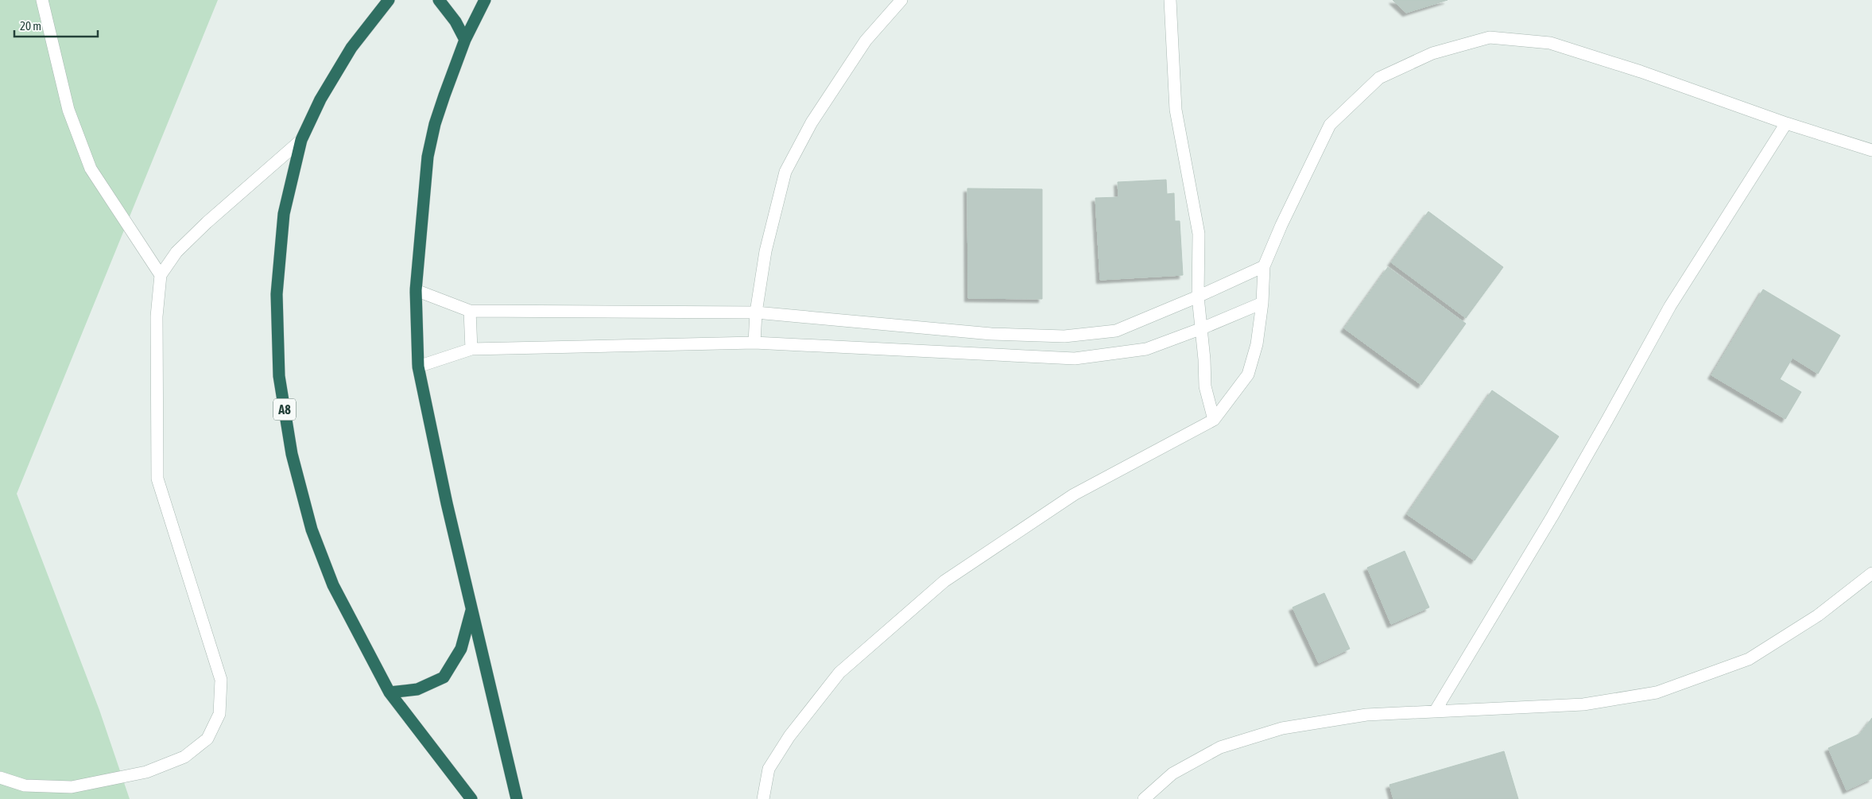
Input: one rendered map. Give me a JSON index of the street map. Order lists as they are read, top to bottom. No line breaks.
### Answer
{"streets":{"highway":["A8"]},"scale_bar":"20 m"}
